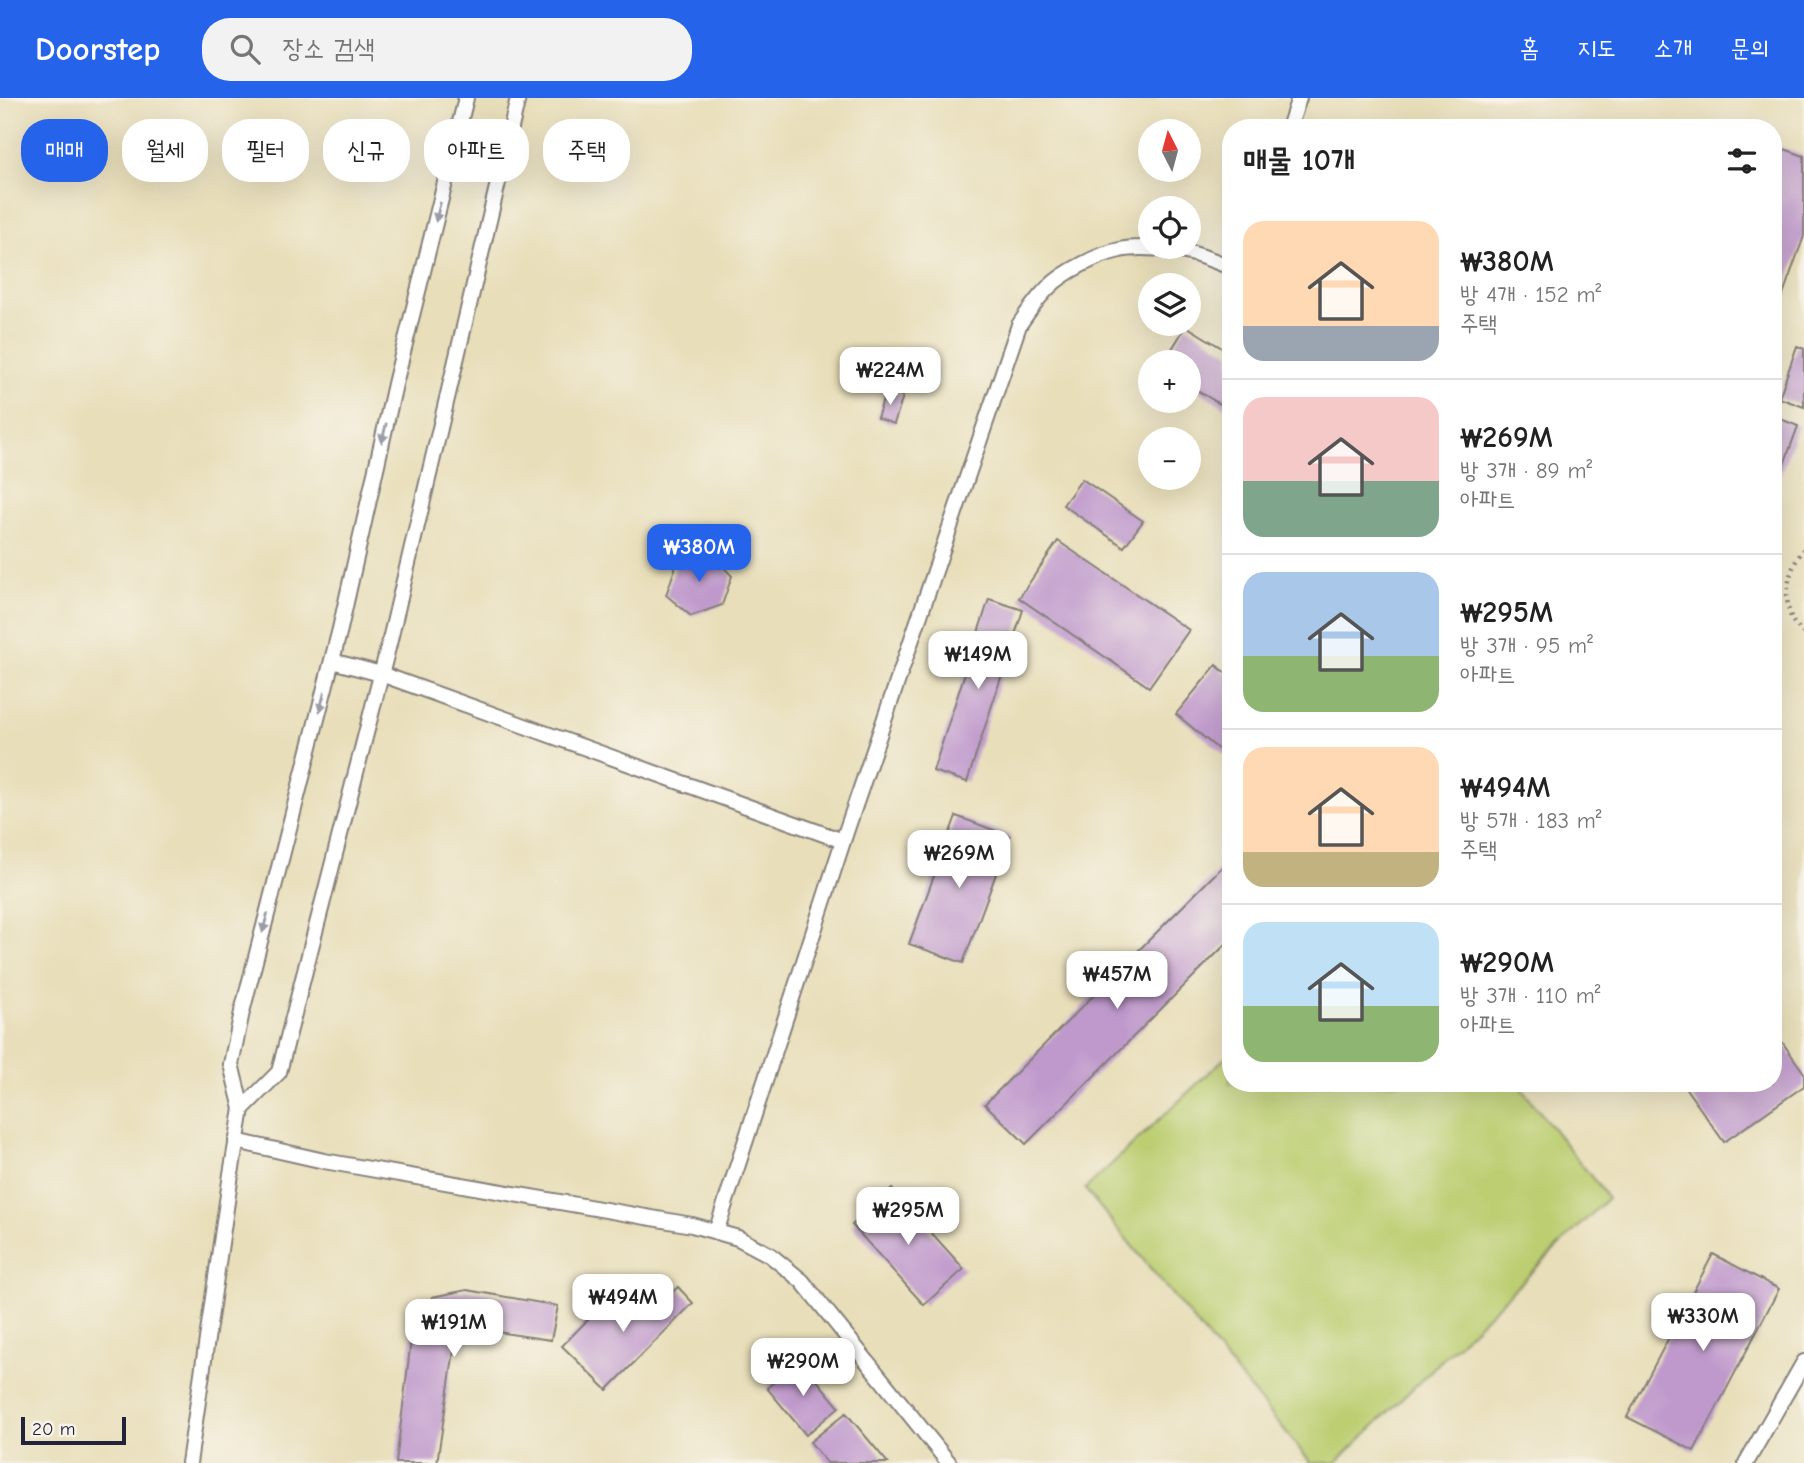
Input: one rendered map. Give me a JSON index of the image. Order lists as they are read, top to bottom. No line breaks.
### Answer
{"scale_bar":"20 m","north":"top","page":{"header":"Doorstep","search":"장소 검색","nav":["홈","지도","소개","문의"],"map_buttons":["+","−"],"chip":["매매","월세","필터","신규","아파트","주택"],"heading":"매물 10개","list":[{"name":"₩380M","note":"방 4개 · 152 m² · 주택"},{"name":"₩269M","note":"방 3개 · 89 m² · 아파트"},{"name":"₩295M","note":"방 3개 · 95 m² · 아파트"},{"name":"₩494M","note":"방 5개 · 183 m² · 주택"},{"name":"₩290M","note":"방 3개 · 110 m² · 아파트"}],"price":["₩224M","₩380M","₩149M","₩269M","₩457M","₩295M","₩494M","₩330M","₩191M","₩290M"],"scale":"20 m"}}
